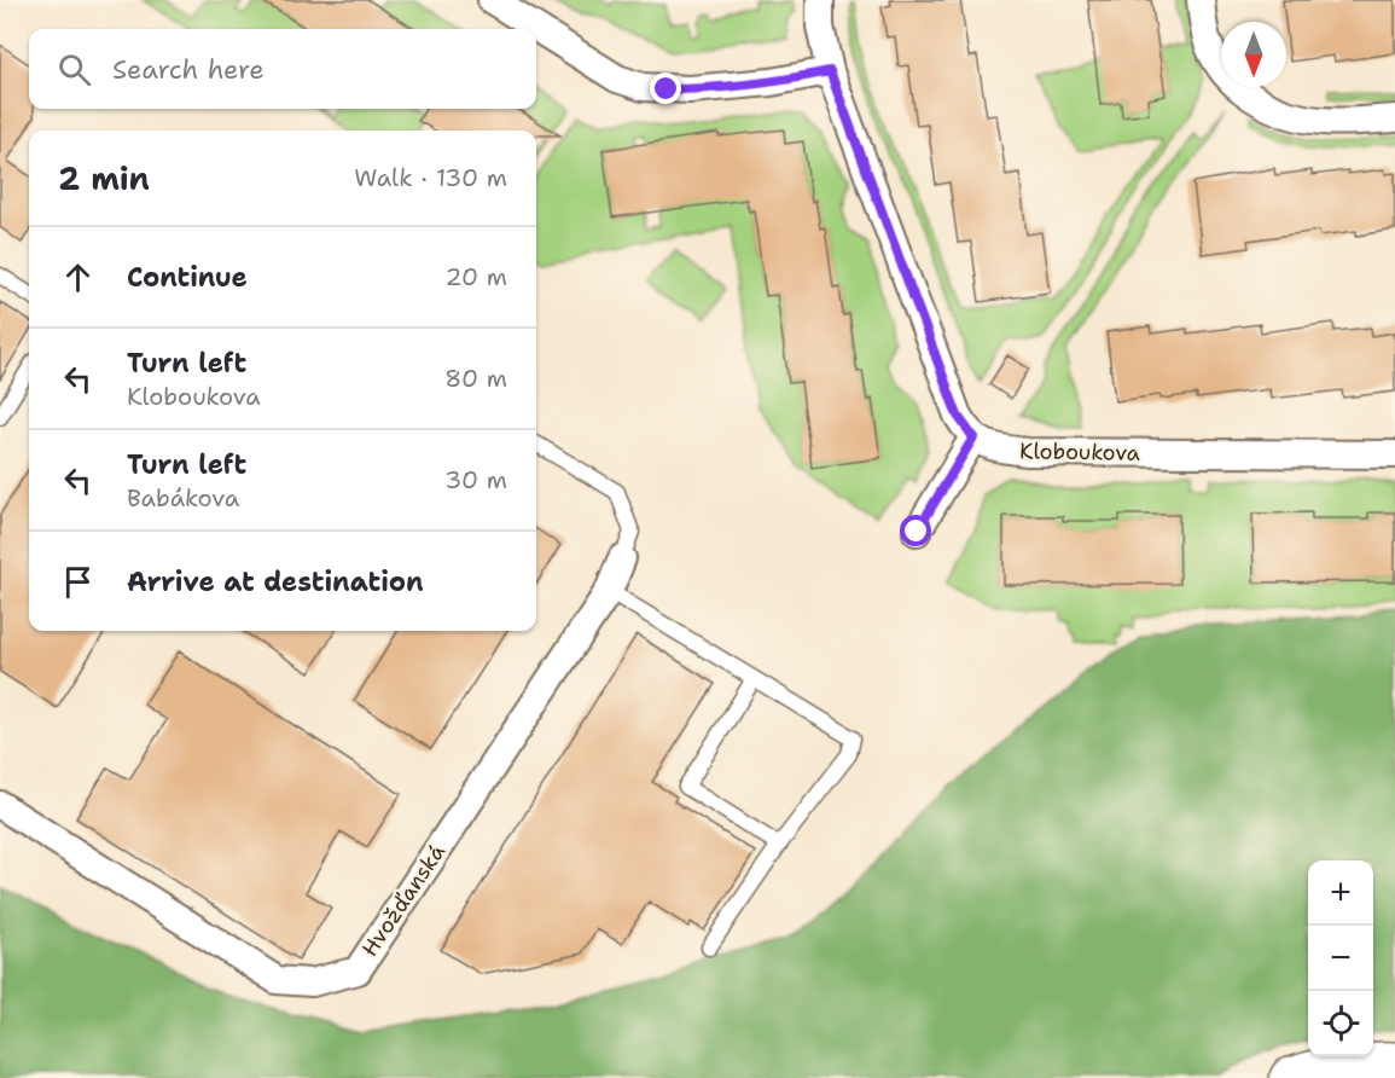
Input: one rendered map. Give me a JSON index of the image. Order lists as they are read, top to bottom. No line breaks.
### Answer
{"streets":{"street":["Kloboukova","Hvožďanská"]},"north":"bottom","page":{"search":"Search here","heading":["2 min","Walk · 130 m"],"list":[["Continue","20 m"],["Turn left","Kloboukova","80 m"],["Turn left","Babákova","30 m"],"Arrive at destination"],"map_buttons":["+","−"]}}
